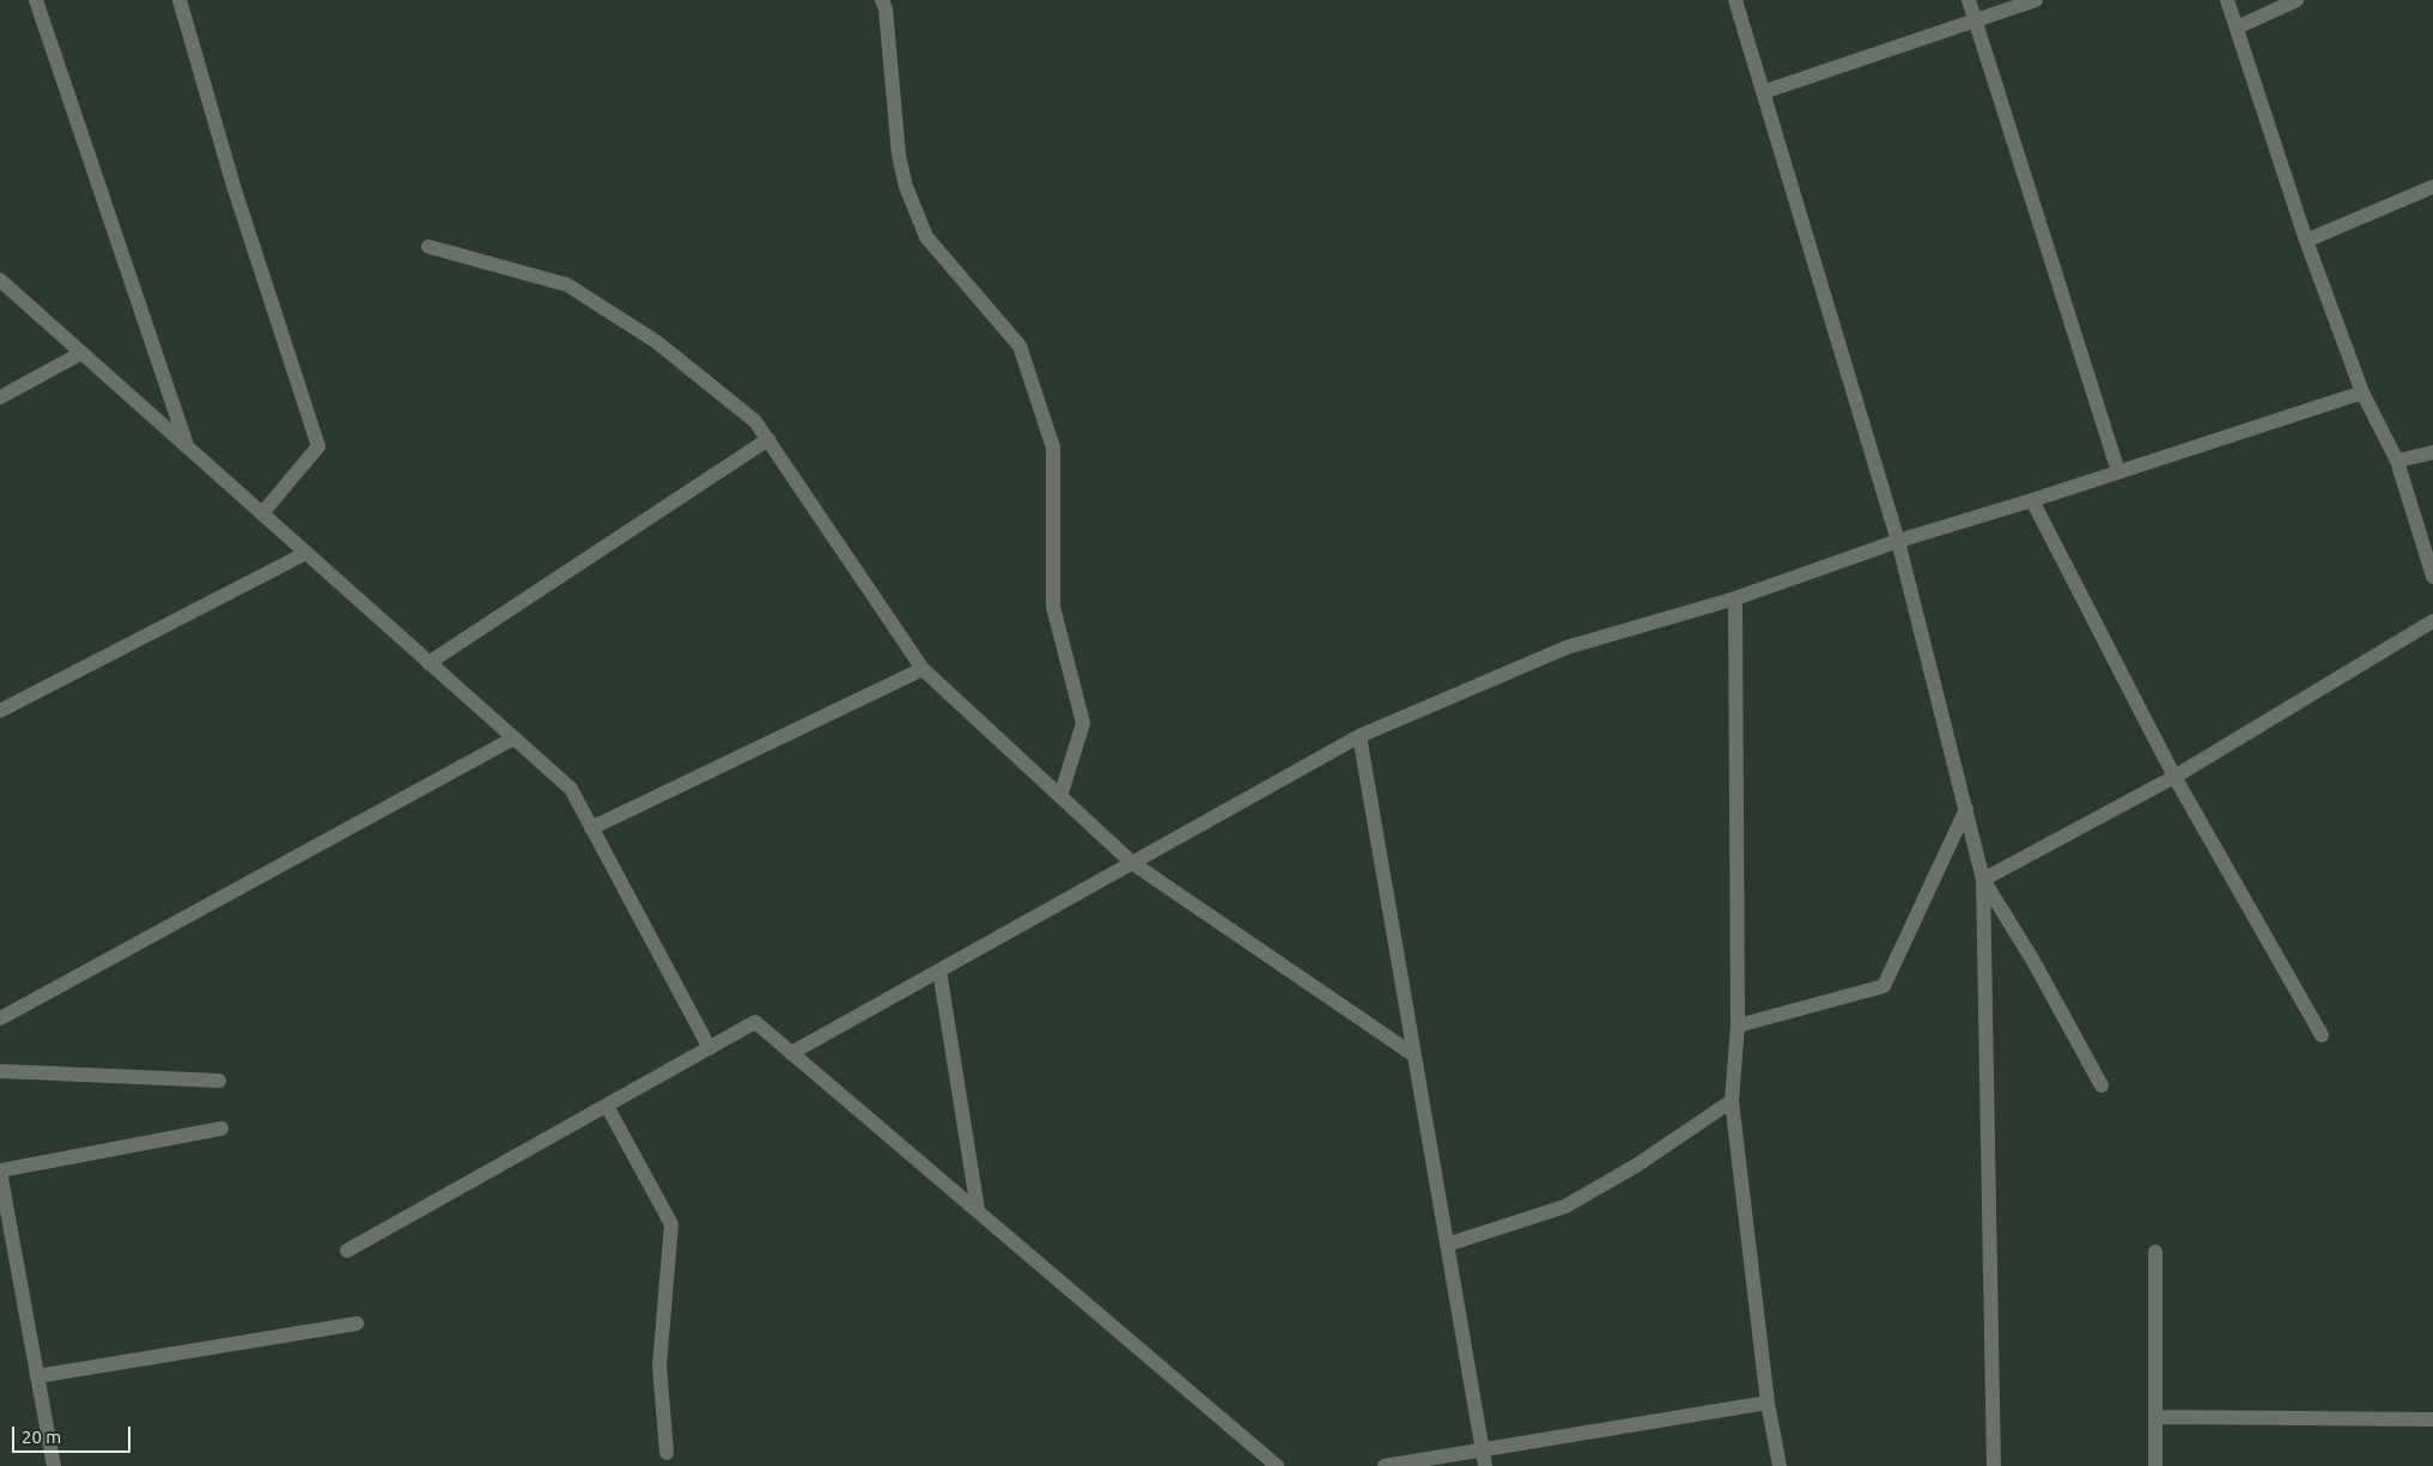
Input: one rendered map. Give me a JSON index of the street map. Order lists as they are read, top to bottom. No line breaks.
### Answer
{"scale_bar":"20 m"}
